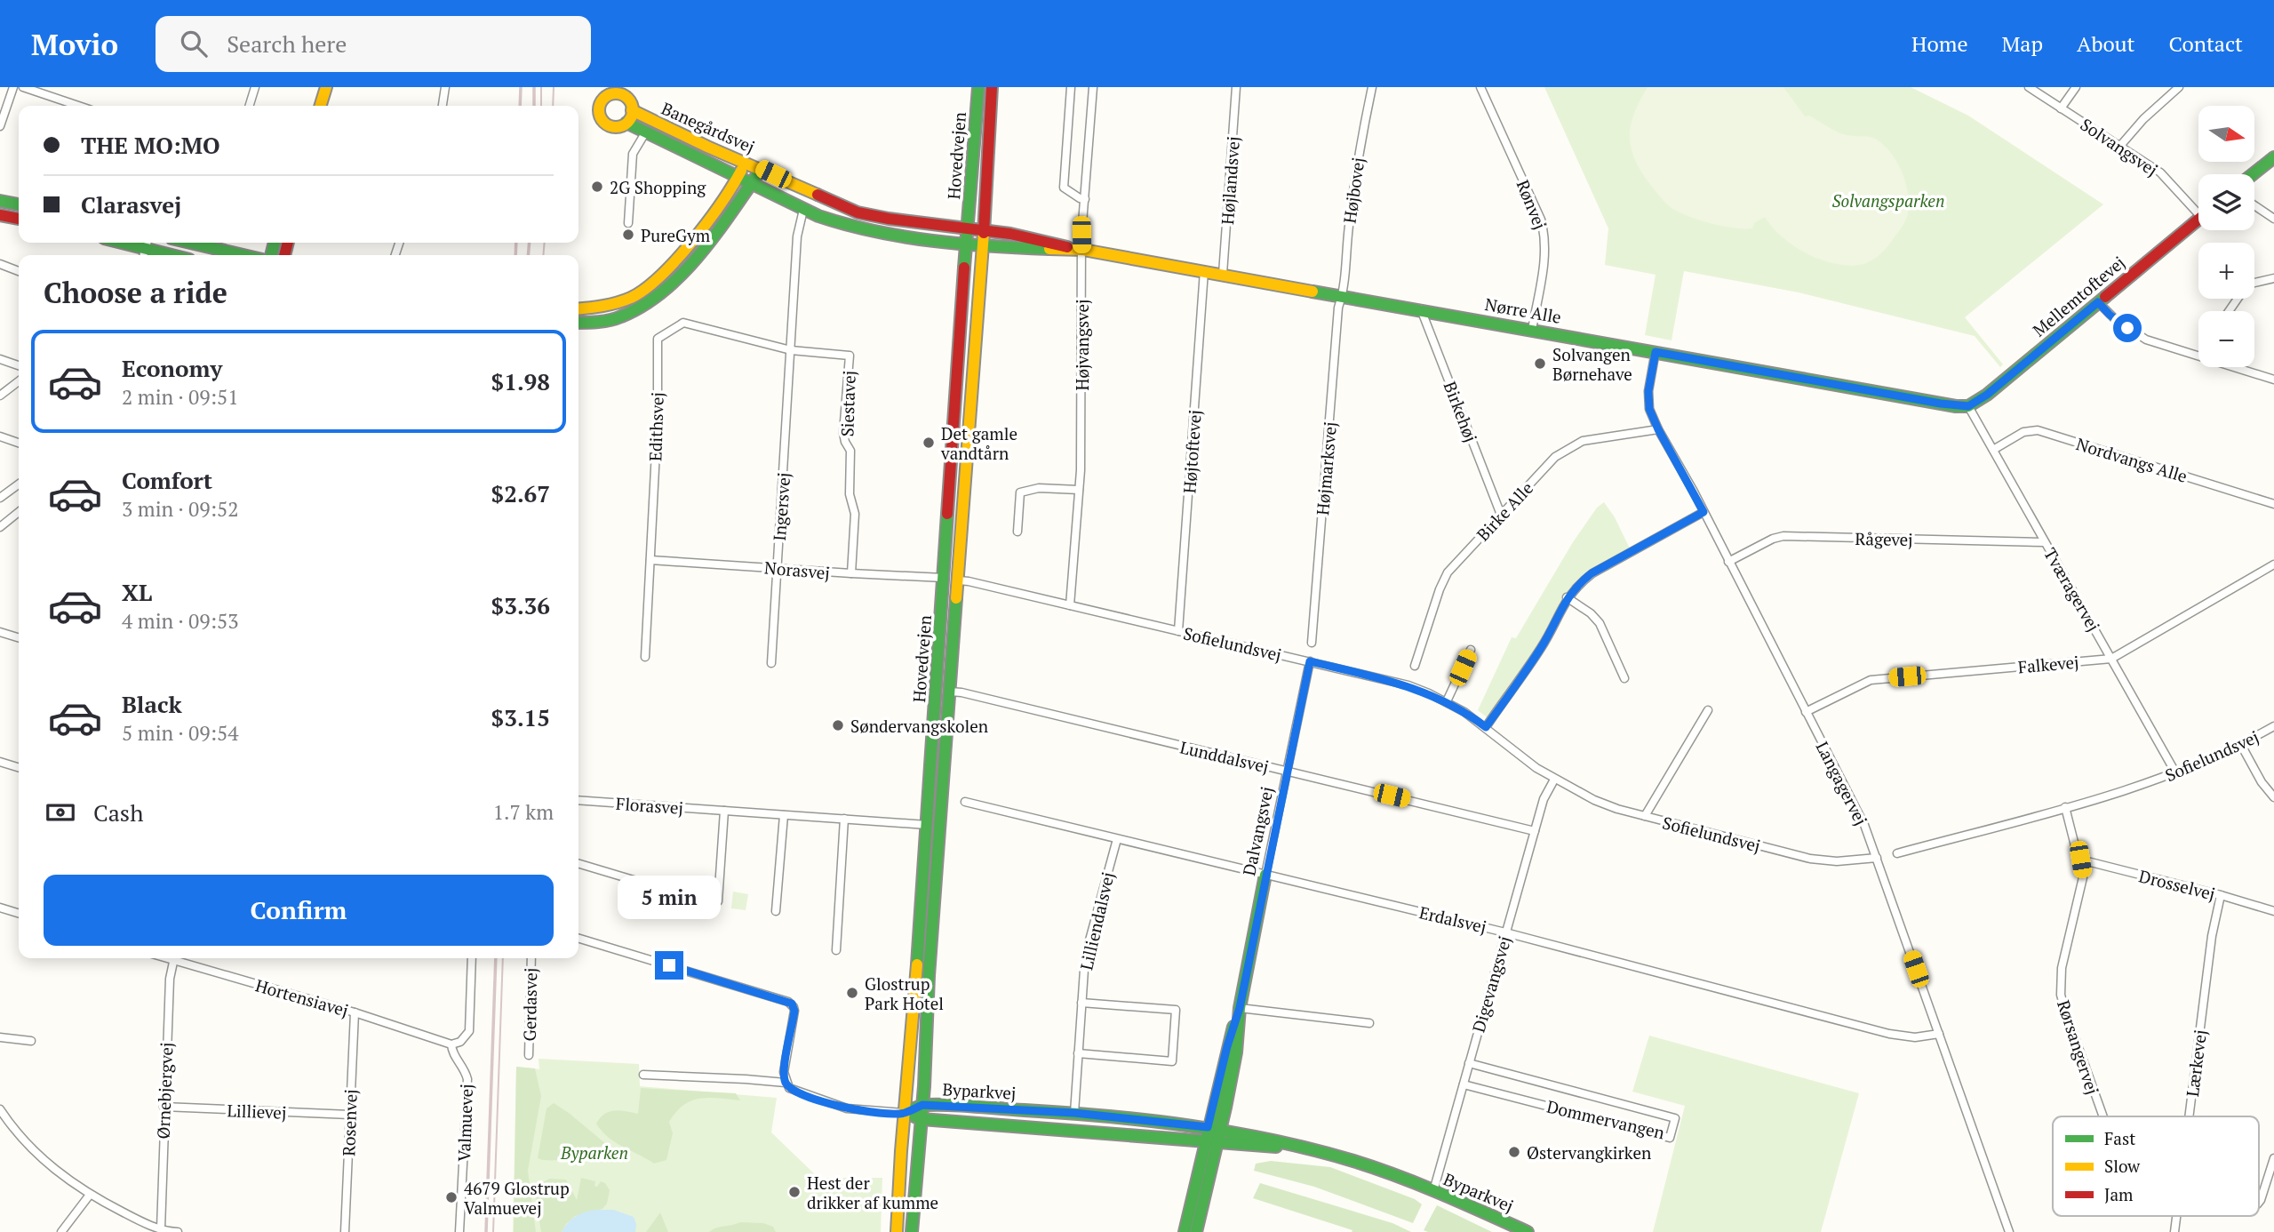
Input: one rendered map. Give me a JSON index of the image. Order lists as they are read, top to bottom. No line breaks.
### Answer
{"streets":{"street":["Banegårdsvej","Solvangsvej","Hovedvejen","Højlandsvej","Højbovej","Rønvej","Mellemtoftevej","Nørre Alle","Højvangsvej","Siestavej","Birkehøj","Edithsvej","Højtoftevej","Nordvangs Alle","Højmarksvej","Ingersvej","Birke Alle","Rågevej","Norasvej","Tværagervej","Sofielundsvej","Falkevej","Lunddalsvej","Langagervej","Florasvej","Dalvangsvej","Drosselvej","Erdalsvej","Lilliendalsvej","Digevangsvej","Hortensiavej","Gerdasvej","Rørsangervej","Lærkevej","Ørnebjergvej","Byparkvej","Lillievej","Dommervangen","Rosenvej","Valmuevej"]},"crossings":[["Banegårdsvej","Hovedvejen"],["Banegårdsvej","Nørre Alle"],["Hovedvejen","Nørre Alle"],["Hovedvejen","Norasvej"],["Hovedvejen","Sofielundsvej"],["Hovedvejen","Lunddalsvej"],["Hovedvejen","Florasvej"],["Hovedvejen","Byparkvej"],["Højlandsvej","Nørre Alle"],["Højbovej","Nørre Alle"],["Højbovej","Højmarksvej"],["Rønvej","Nørre Alle"],["Mellemtoftevej","Nørre Alle"],["Mellemtoftevej","Tværagervej"],["Nørre Alle","Højvangsvej"],["Nørre Alle","Birkehøj"],["Nørre Alle","Højtoftevej"],["Nørre Alle","Højmarksvej"],["Nørre Alle","Tværagervej"],["Nørre Alle","Langagervej"],["Højvangsvej","Sofielundsvej"],["Siestavej","Edithsvej"],["Siestavej","Ingersvej"],["Siestavej","Norasvej"],["Birkehøj","Birke Alle"],["Edithsvej","Ingersvej"],["Edithsvej","Norasvej"],["Højtoftevej","Sofielundsvej"],["Nordvangs Alle","Tværagervej"],["Ingersvej","Norasvej"],["Birke Alle","Langagervej"],["Rågevej","Tværagervej"],["Rågevej","Langagervej"],["Tværagervej","Sofielundsvej"],["Tværagervej","Falkevej"],["Sofielundsvej","Langagervej"],["Sofielundsvej","Dalvangsvej"],["Sofielundsvej","Digevangsvej"],["Sofielundsvej","Rørsangervej"],["Falkevej","Langagervej"],["Lunddalsvej","Dalvangsvej"],["Lunddalsvej","Digevangsvej"],["Langagervej","Erdalsvej"],["Dalvangsvej","Erdalsvej"],["Dalvangsvej","Byparkvej"],["Drosselvej","Rørsangervej"],["Drosselvej","Lærkevej"],["Erdalsvej","Lilliendalsvej"],["Erdalsvej","Digevangsvej"],["Lilliendalsvej","Byparkvej"],["Digevangsvej","Byparkvej"],["Digevangsvej","Dommervangen"],["Hortensiavej","Rosenvej"],["Hortensiavej","Valmuevej"],["Ørnebjergvej","Lillievej"],["Lillievej","Rosenvej"]],"parks":["Solvangsparken","Byparken"],"places":["2G Shopping","PureGym","Solvangen Børnehave","Det gamle vandtårn","Søndervangskolen","Glostrup Park Hotel","Østervangkirken","Hest der drikker af kumme","4679 Glostrup Valmuevej"],"legend":["Fast","Slow","Jam"],"north":"right","page":{"header":"Movio","search":"Search here","nav":["Home","Map","About","Contact"],"map_buttons":["+","−"],"banner":["THE MO:MO","Clarasvej"],"heading":"Choose a ride","list":[{"name":"Economy","note":"2 min · 09:51","value":"$1.98"},{"name":"Comfort","note":"3 min · 09:52","value":"$2.67"},{"name":"XL","note":"4 min · 09:53","value":"$3.36"},{"name":"Black","note":"5 min · 09:54","value":"$3.15"}],"pay":["Cash","1.7 km"],"buttons":"Confirm","bubble":"5 min"}}
